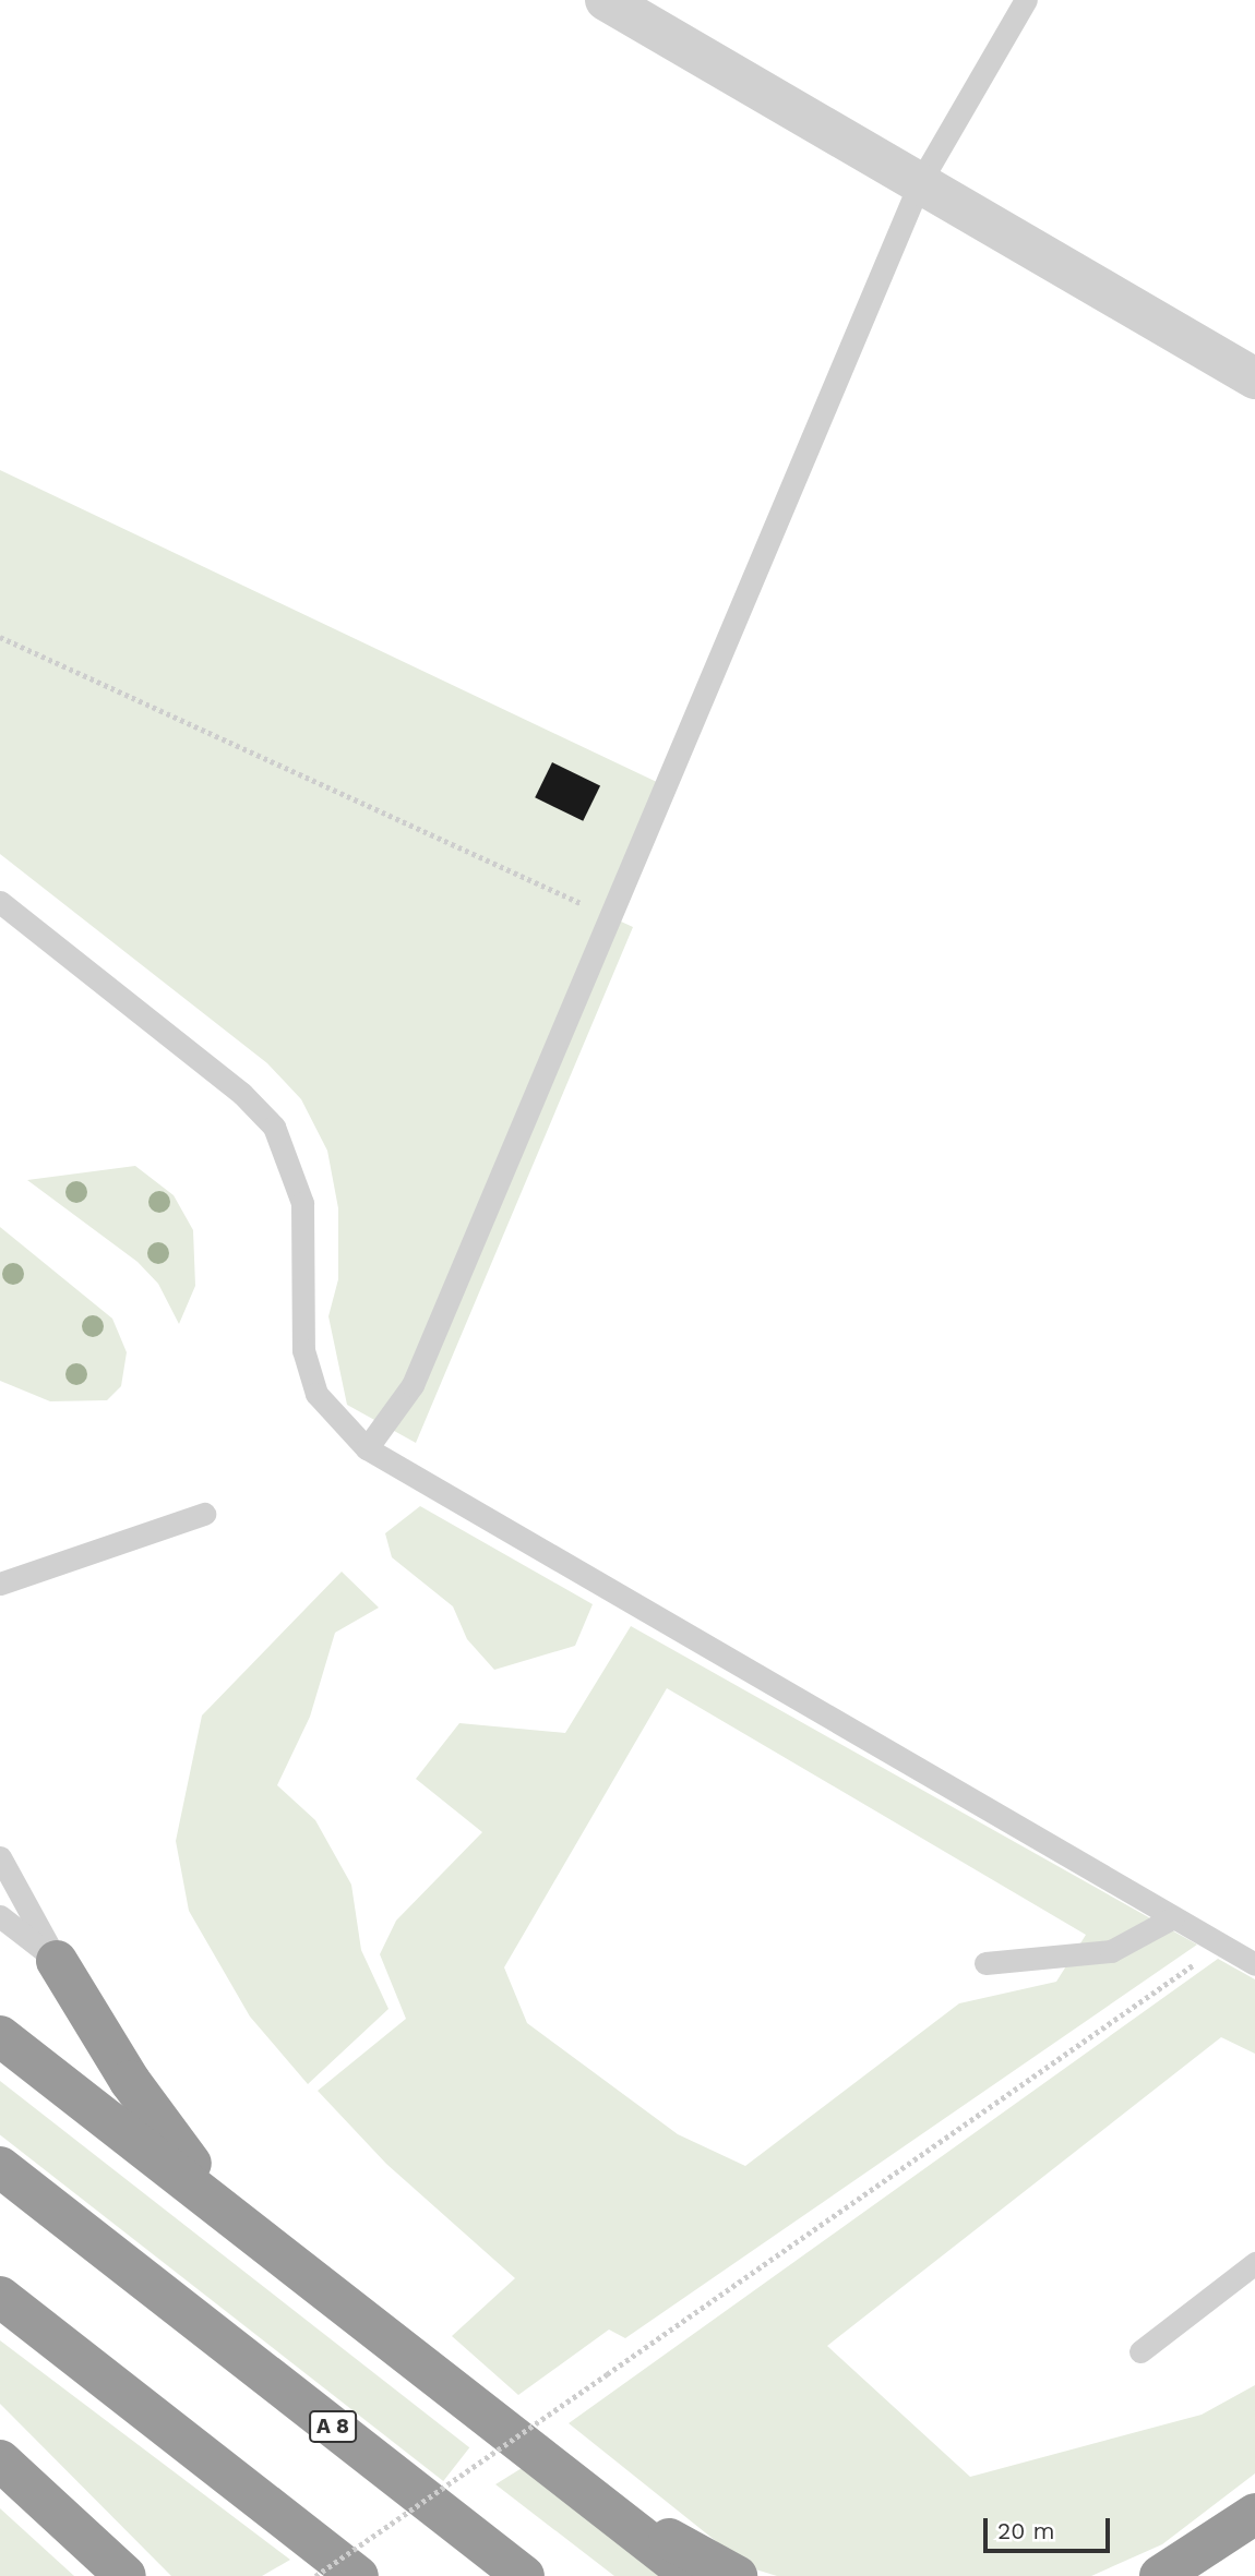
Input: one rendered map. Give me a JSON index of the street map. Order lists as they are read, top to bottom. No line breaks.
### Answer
{"streets":{"highway":["A 8"]},"scale_bar":"20 m"}
